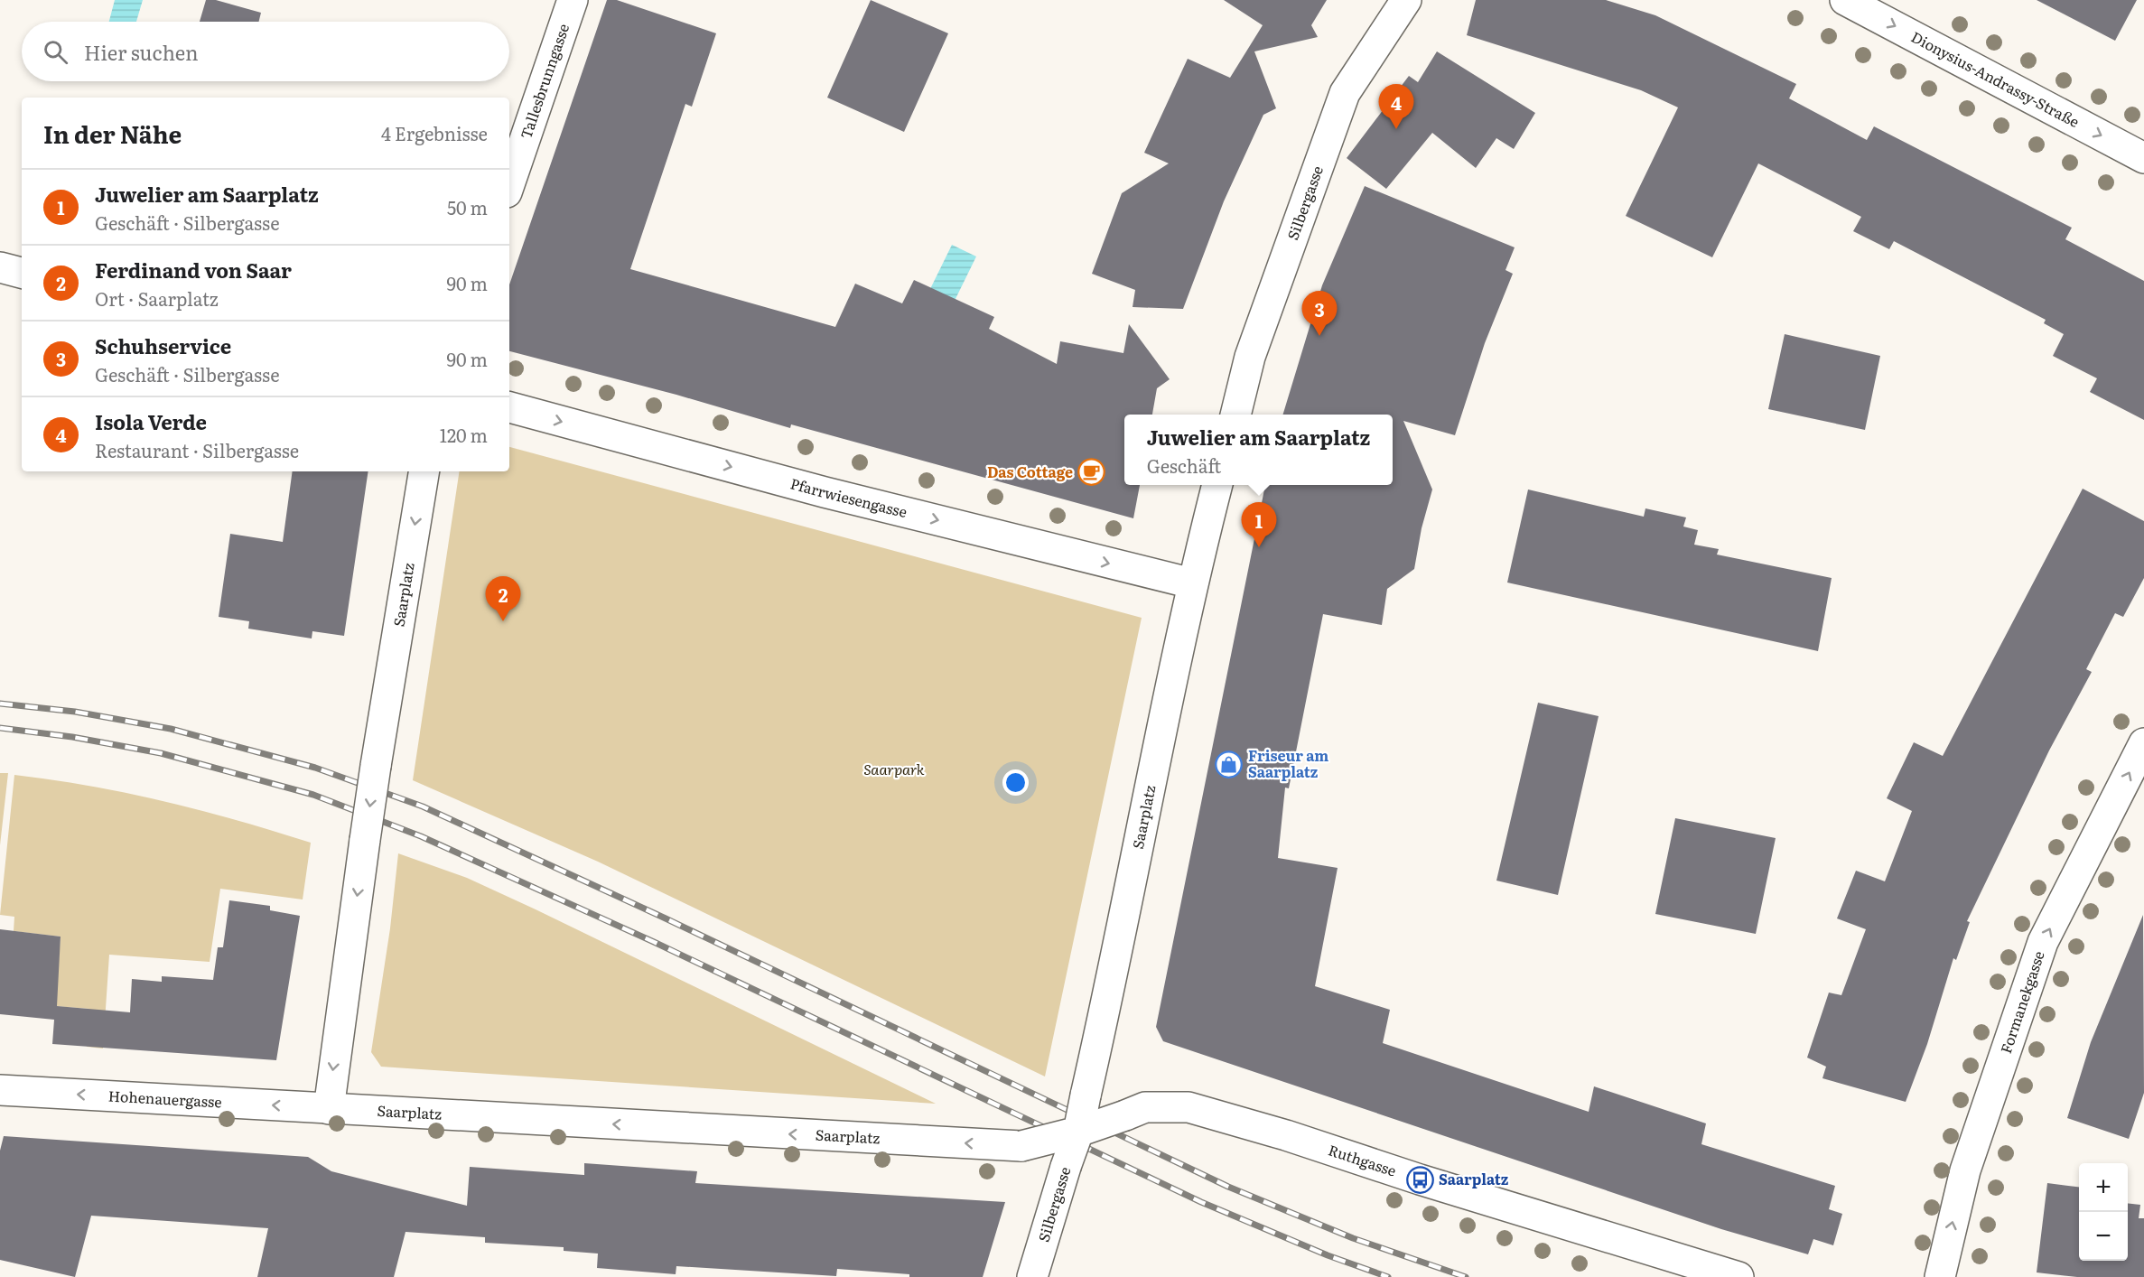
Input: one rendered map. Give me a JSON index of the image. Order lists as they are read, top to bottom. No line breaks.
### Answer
{"streets":{"street":["Dionysius-Andrassy-Straße","Tallesbrunngasse","Silbergasse","Pfarrwiesengasse","Saarplatz","Formanekgasse","Hohenauergasse","Ruthgasse"]},"crossings":[["Silbergasse","Saarplatz"],["Silbergasse","Ruthgasse"],["Pfarrwiesengasse","Saarplatz"],["Saarplatz","Hohenauergasse"],["Saarplatz","Ruthgasse"]],"one_way":["Dionysius-Andrassy-Straße","Pfarrwiesengasse","Formanekgasse","Hohenauergasse"],"parks":["Saarpark"],"places":{"cafe":["Das Cottage"],"shop":["Friseur am Saarplatz"],"bus stop":["Saarplatz"]},"page":{"search":"Hier suchen","pins":["4","3","1","2"],"heading":["In der Nähe","4 Ergebnisse"],"list":[{"mark":"1","name":"Juwelier am Saarplatz","note":"Geschäft · Silbergasse","value":"50 m"},{"mark":"2","name":"Ferdinand von Saar","note":"Ort · Saarplatz","value":"90 m"},{"mark":"3","name":"Schuhservice","note":"Geschäft · Silbergasse","value":"90 m"},{"mark":"4","name":"Isola Verde","note":"Restaurant · Silbergasse","value":"120 m"}],"popup":["Juwelier am Saarplatz","Geschäft"],"map_buttons":["+","−"]}}
